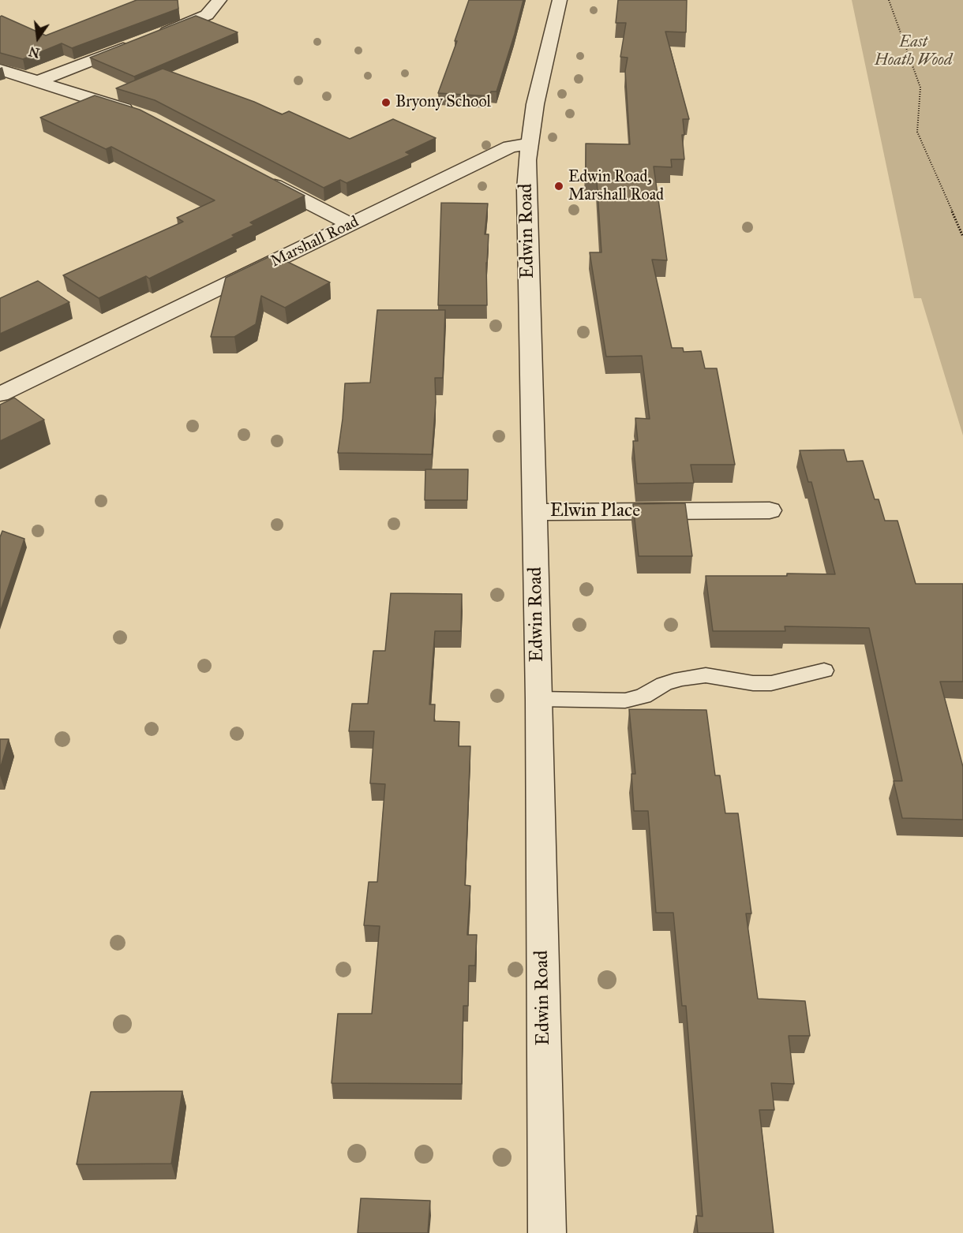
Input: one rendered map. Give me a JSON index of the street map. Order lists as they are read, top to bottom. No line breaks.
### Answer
{"streets":{"street":["Edwin Road","Marshall Road","Elwin Place"]},"crossings":[["Edwin Road","Marshall Road"],["Edwin Road","Elwin Place"]],"parks":["East Hoath Wood"],"places":["Bryony School","Edwin Road, Marshall Road"],"north":"bottom"}
